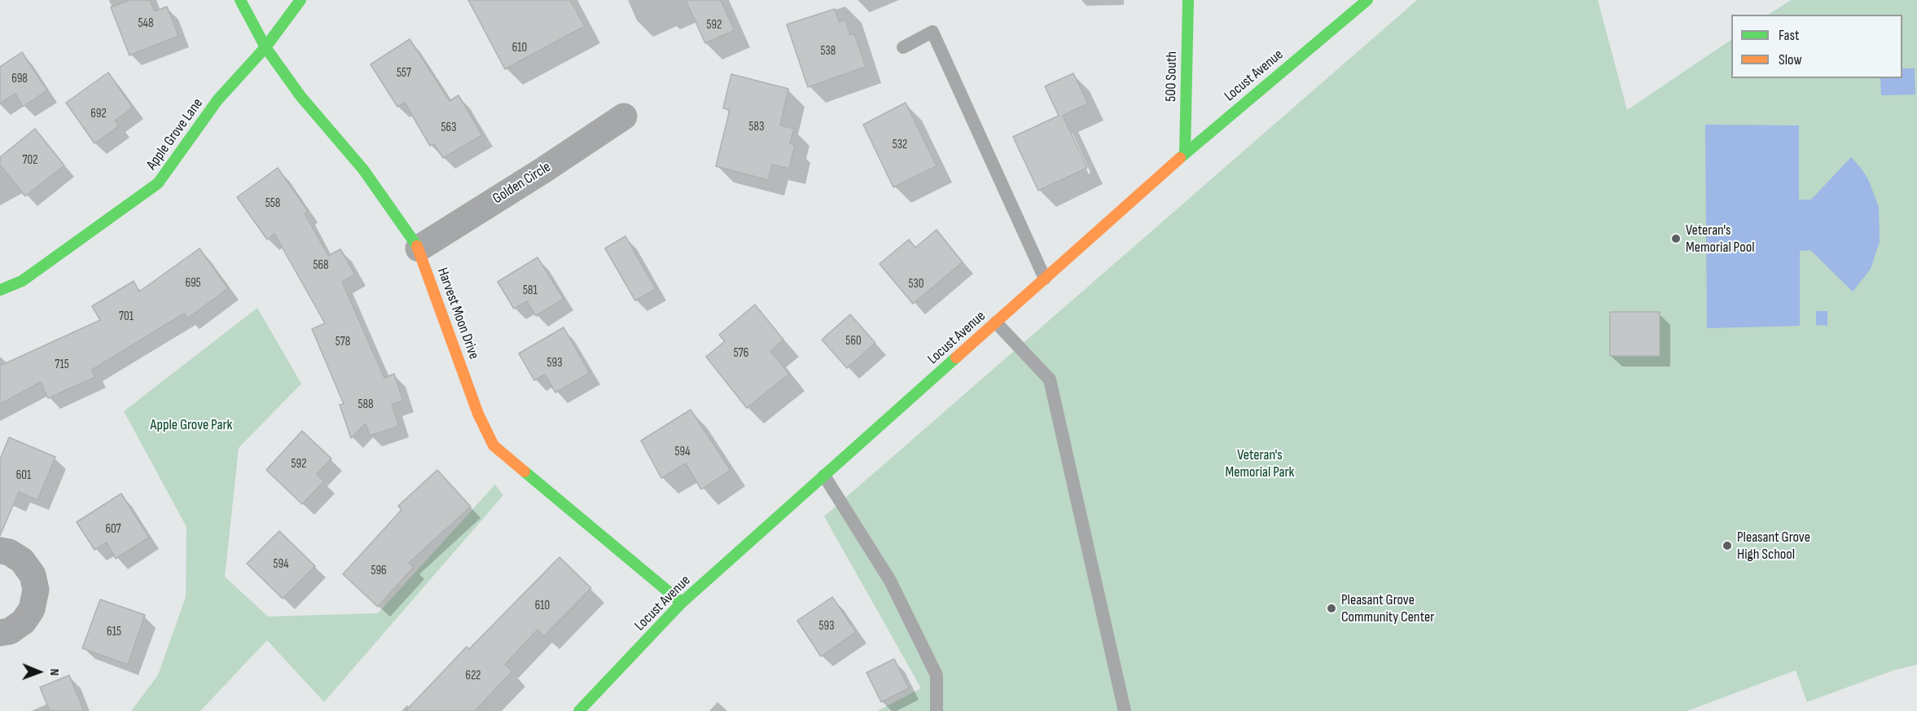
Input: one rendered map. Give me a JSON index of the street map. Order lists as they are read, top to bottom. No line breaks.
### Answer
{"streets":{"street":["Locust Avenue","500 South","Apple Grove Lane","Golden Circle","Harvest Moon Drive"]},"crossings":[["Locust Avenue","500 South"],["Locust Avenue","Harvest Moon Drive"],["Apple Grove Lane","Harvest Moon Drive"],["Golden Circle","Harvest Moon Drive"]],"parks":["Apple Grove Park","Veteran's Memorial Park"],"places":["Veteran's Memorial Pool","Pleasant Grove High School","Pleasant Grove Community Center"],"house_numbers":["548","592","610","538","557","698","692","583","563","532","702","558","568","695","530","581","701","560","578","576","593","715","588","594","592","601","607","594","596","610","593","615","622"],"legend":["Fast","Slow"],"north":"right"}
